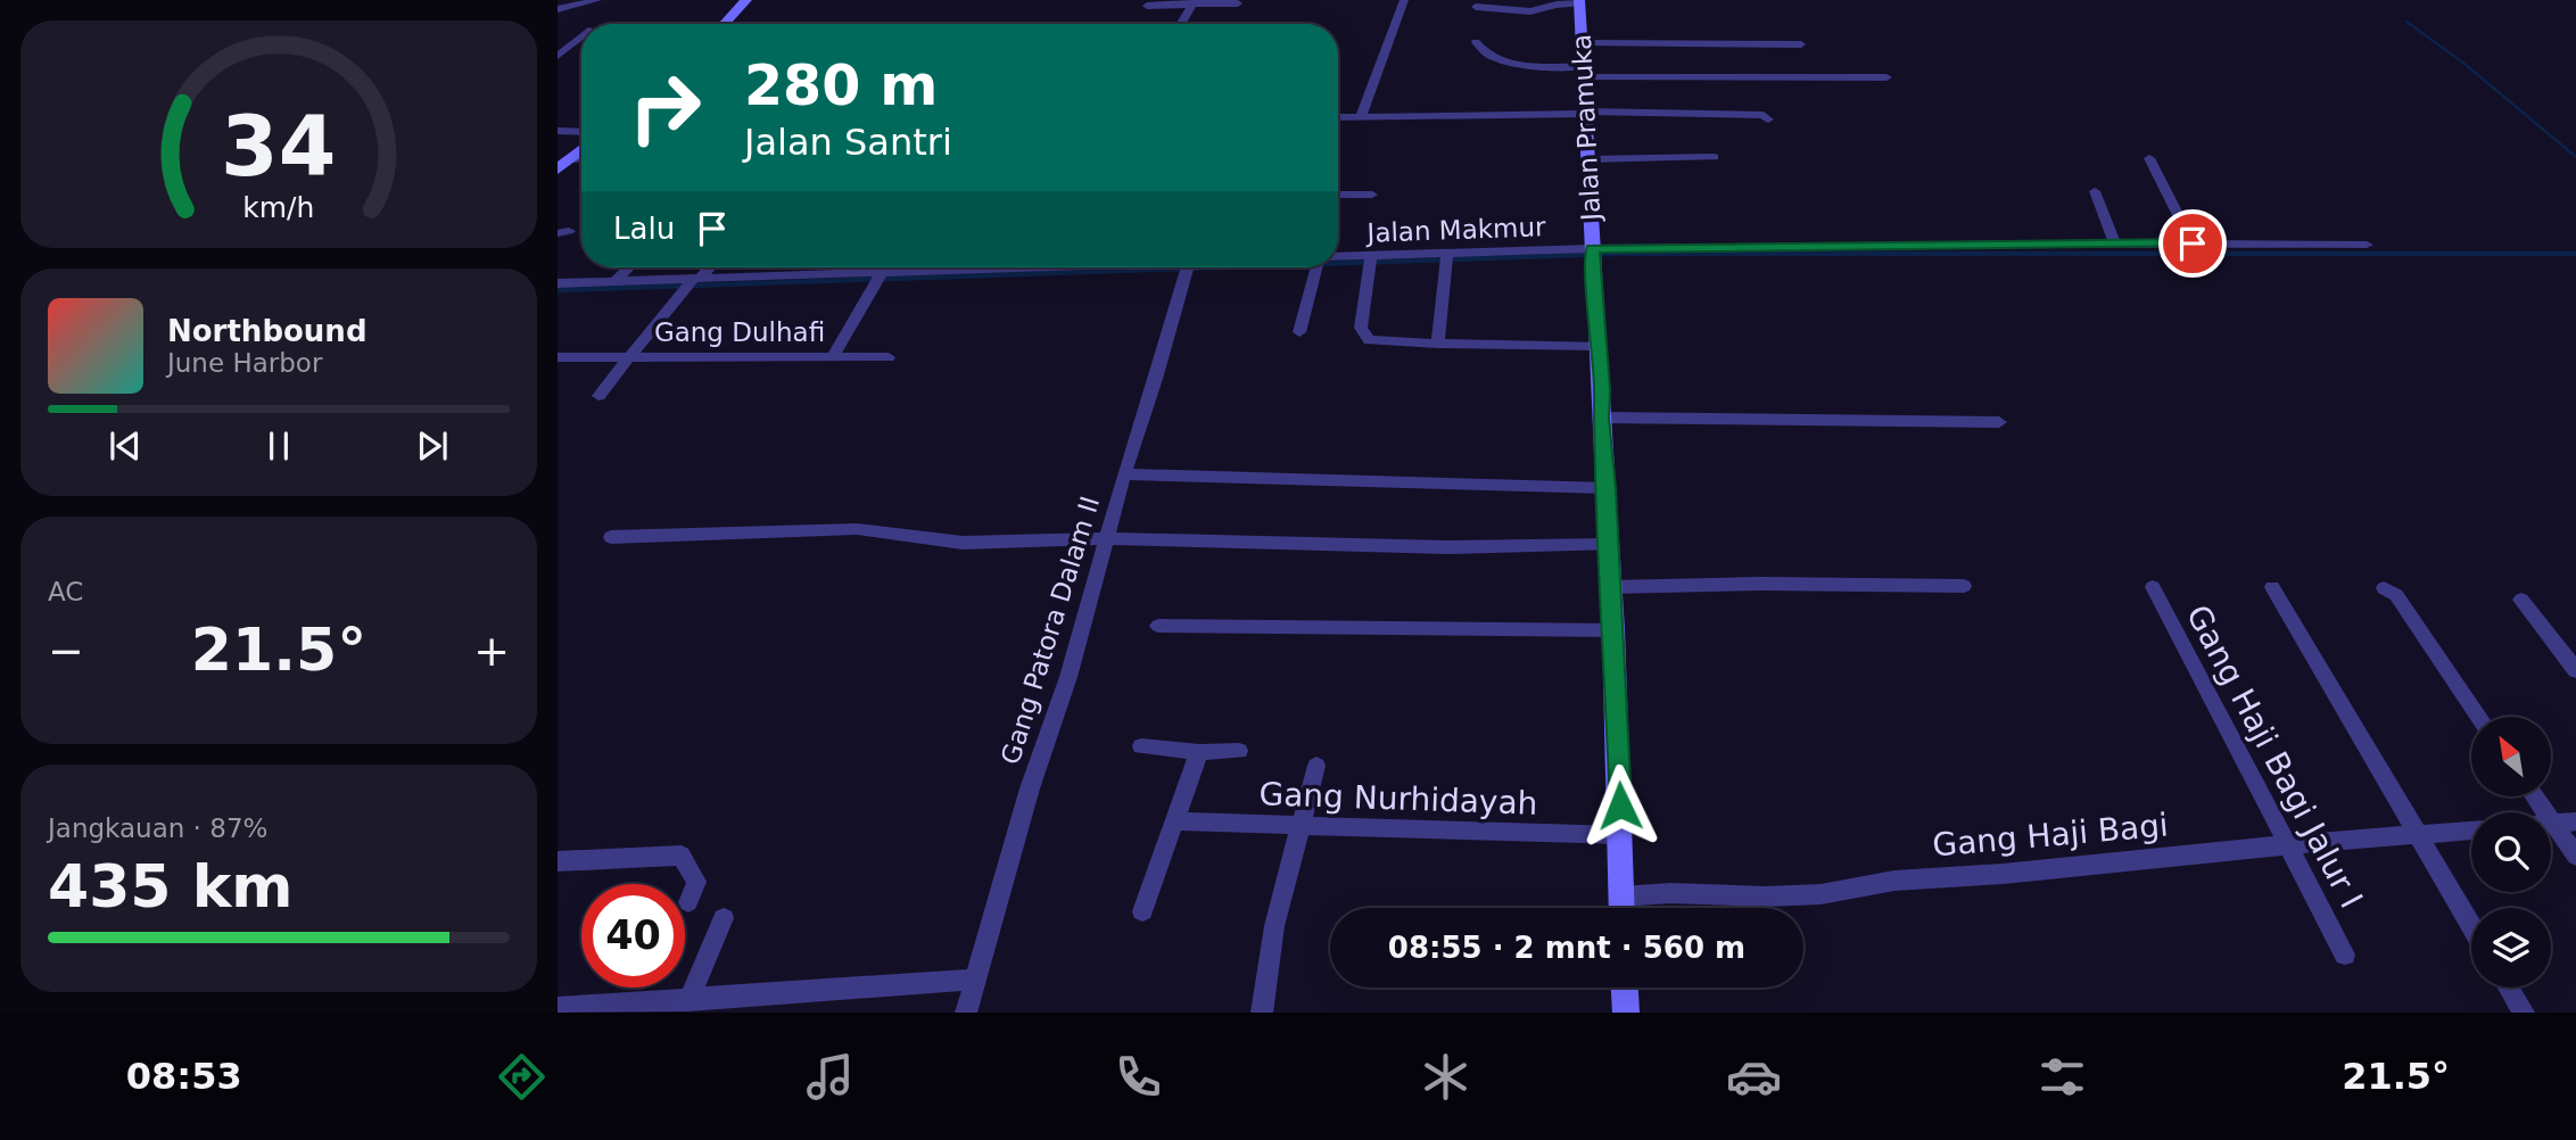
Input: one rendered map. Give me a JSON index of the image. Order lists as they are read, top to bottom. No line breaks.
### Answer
{"streets":{"street":["Jalan Pramuka","Jalan Makmur","Gang Dulhafi","Gang Patora Dalam II","Gang Haji Bagi Jalur I","Gang Nurhidayah","Gang Haji Bagi"]},"crossings":[["Jalan Pramuka","Jalan Makmur"],["Jalan Pramuka","Gang Nurhidayah"],["Jalan Pramuka","Gang Haji Bagi"],["Jalan Makmur","Gang Dulhafi"],["Gang Haji Bagi Jalur I","Gang Haji Bagi"]],"north":"top left","page":{"turn":["280 m","Jalan Santri"],"then":"Lalu","song":["Northbound","June Harbor"],"tile":["AC",["Jangkauan · 87%","435 km"]],"heat":["−","21.5°","+"],"limit":"40","trip":"08:55 · 2 mnt · 560 m","tabs":["08:53","21.5°"],"gauge":["34","km/h"]}}
